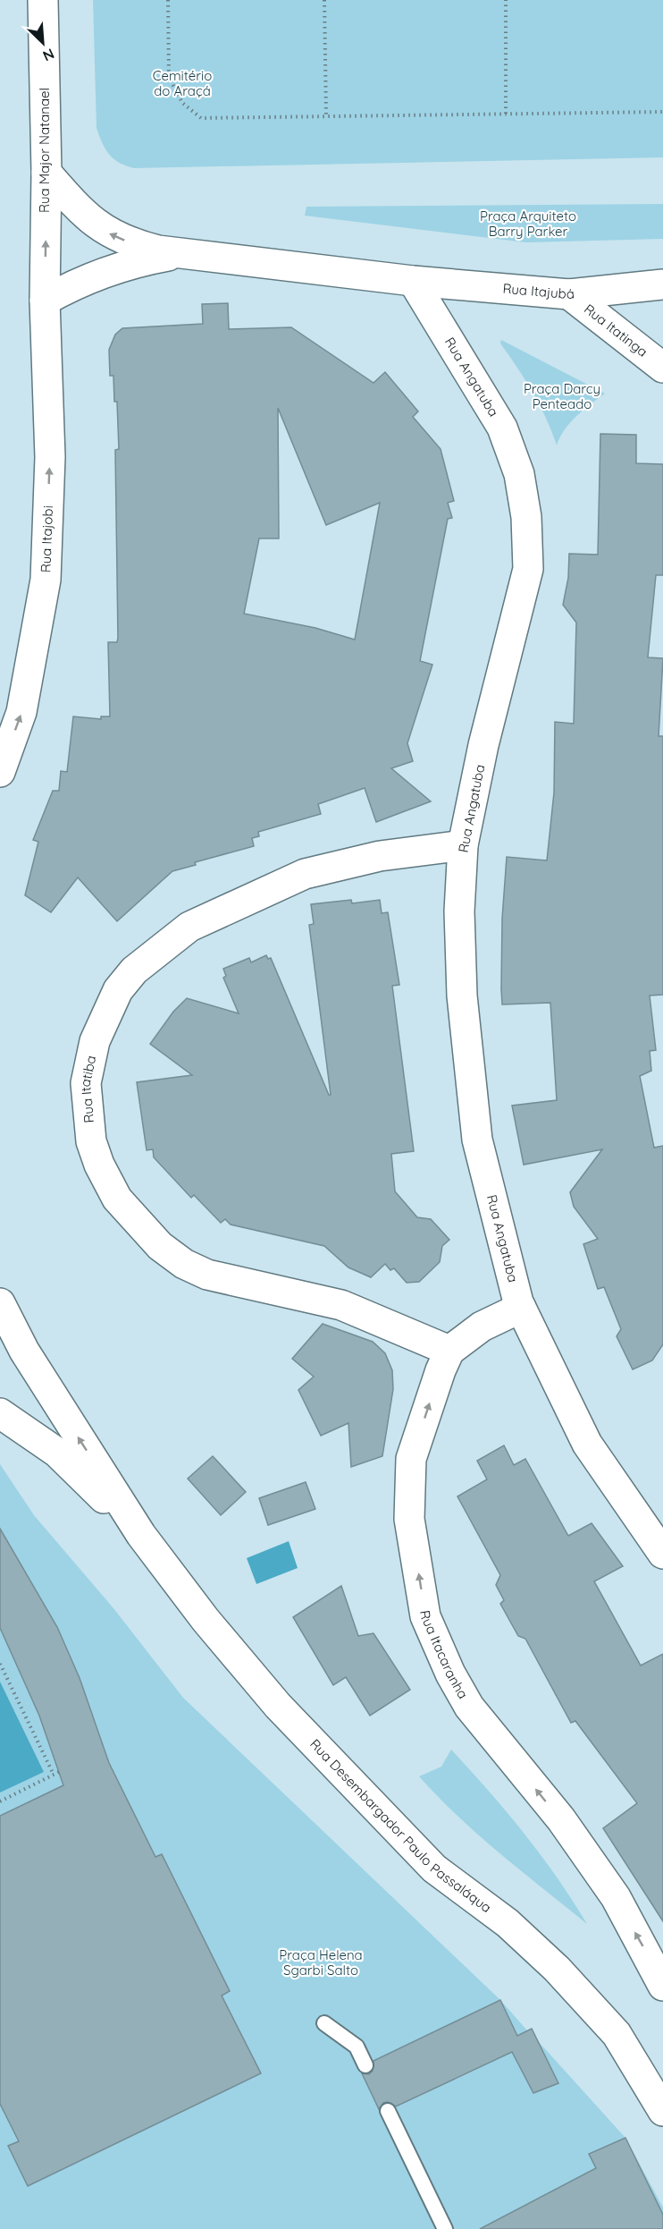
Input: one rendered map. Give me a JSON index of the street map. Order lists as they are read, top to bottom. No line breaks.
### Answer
{"streets":{"street":["Rua Major Natanael","Rua Itajubá","Rua Itatinga","Rua Angatuba","Rua Itajobi","Rua Itatiba","Rua Itacaranha","Rua Desembargador Paulo Passaláqua"]},"crossings":[["Rua Major Natanael","Rua Itajobi"],["Rua Itajubá","Rua Itatinga"],["Rua Itajubá","Rua Angatuba"],["Rua Angatuba","Rua Itatiba"],["Rua Angatuba","Rua Itacaranha"],["Rua Itatiba","Rua Itacaranha"]],"one_way":["Rua Major Natanael","Rua Itajobi","Rua Itacaranha"],"parks":["Cemitério do Araçá","Praça Arquiteto Barry Parker","Praça Darcy Penteado","Praça Helena Sgarbi Salto"],"north":"bottom right"}
